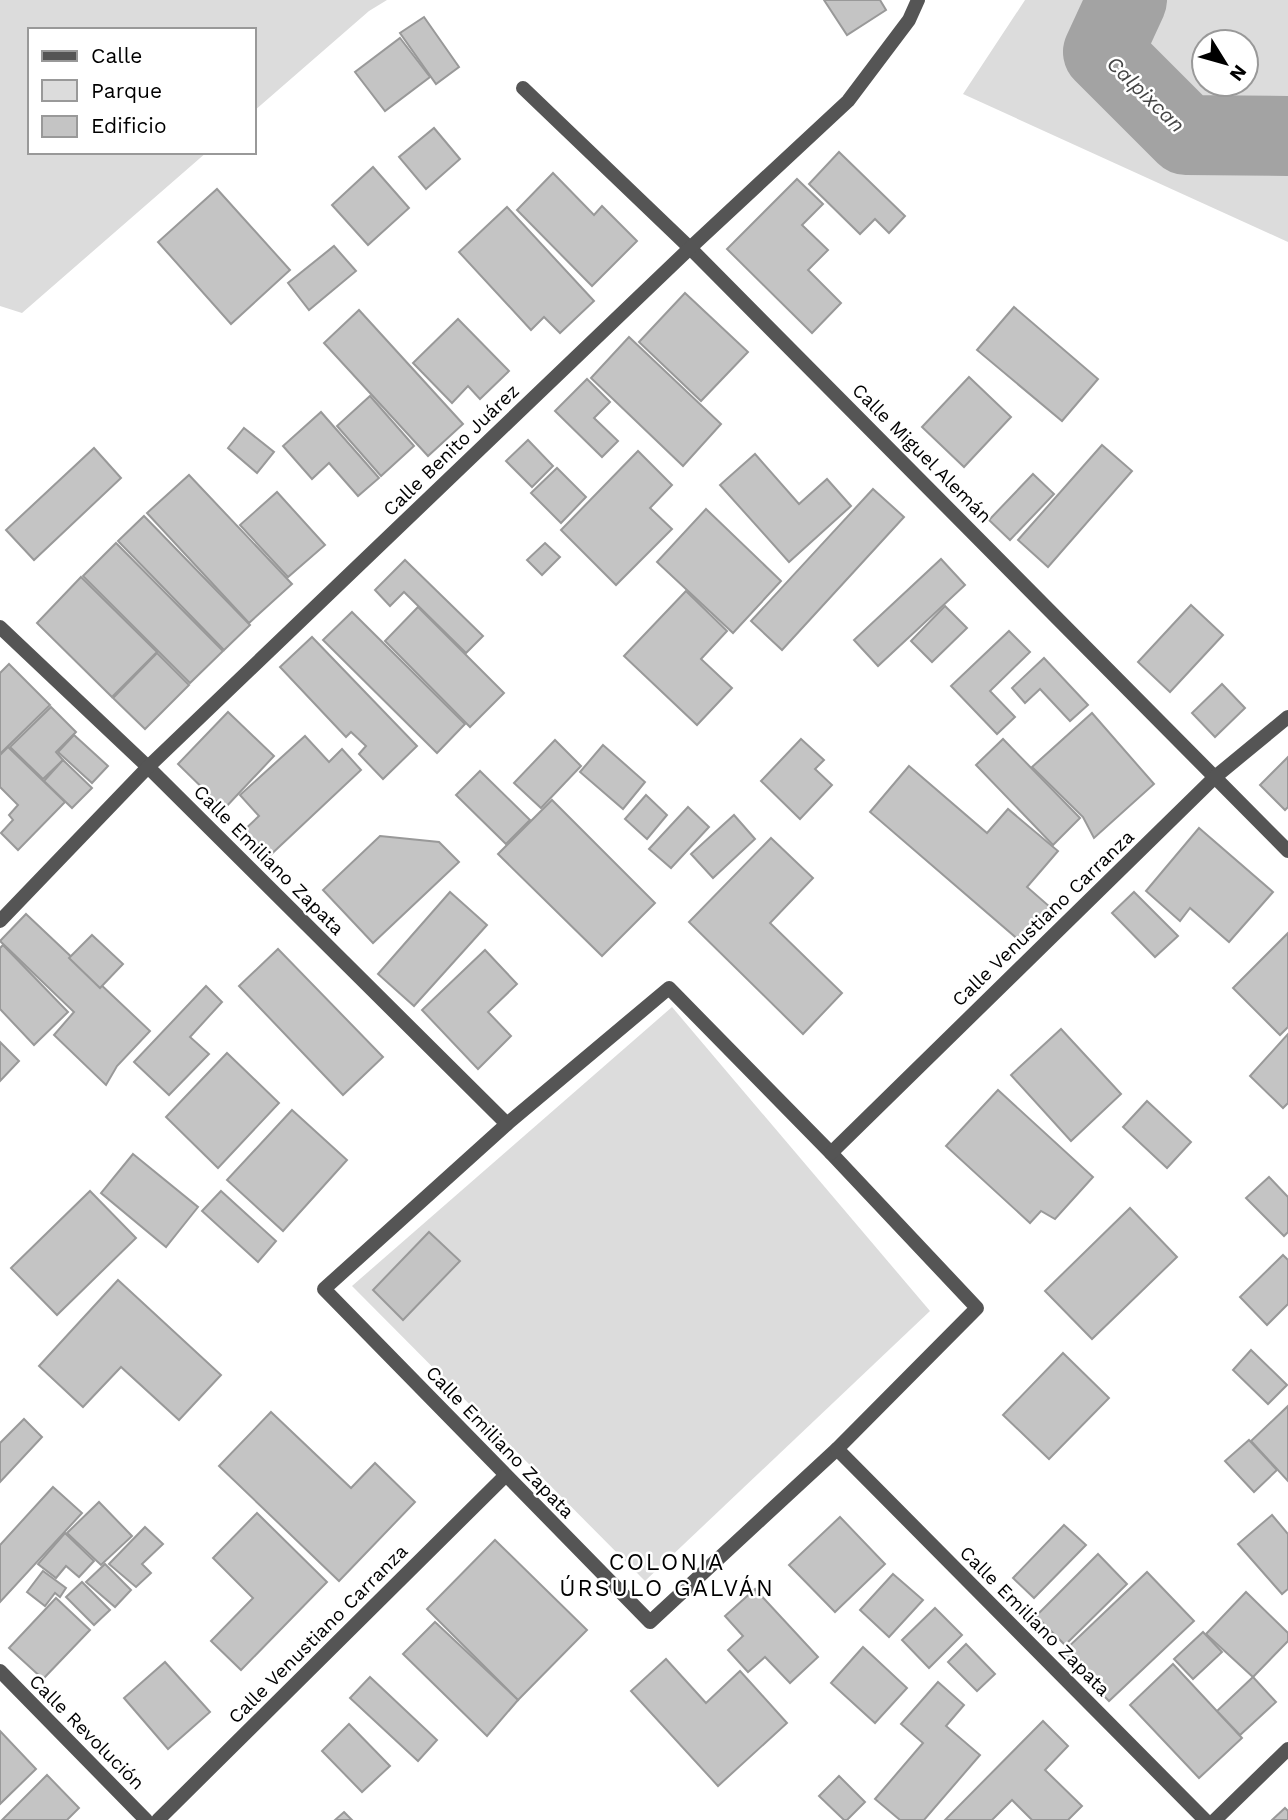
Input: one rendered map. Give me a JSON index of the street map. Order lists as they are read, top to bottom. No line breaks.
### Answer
{"streets":{"street":["Calle Benito Juárez","Calle Miguel Alemán","Calle Emiliano Zapata","Calle Venustiano Carranza","Calle Revolución"]},"crossings":[["Calle Benito Juárez","Calle Miguel Alemán"],["Calle Benito Juárez","Calle Emiliano Zapata"],["Calle Miguel Alemán","Calle Venustiano Carranza"],["Calle Emiliano Zapata","Calle Venustiano Carranza"]],"districts":["COLONIA ÚRSULO GALVÁN"],"water":["Calpixcan"],"legend":["Calle","Parque","Edificio"],"north":"bottom right"}
